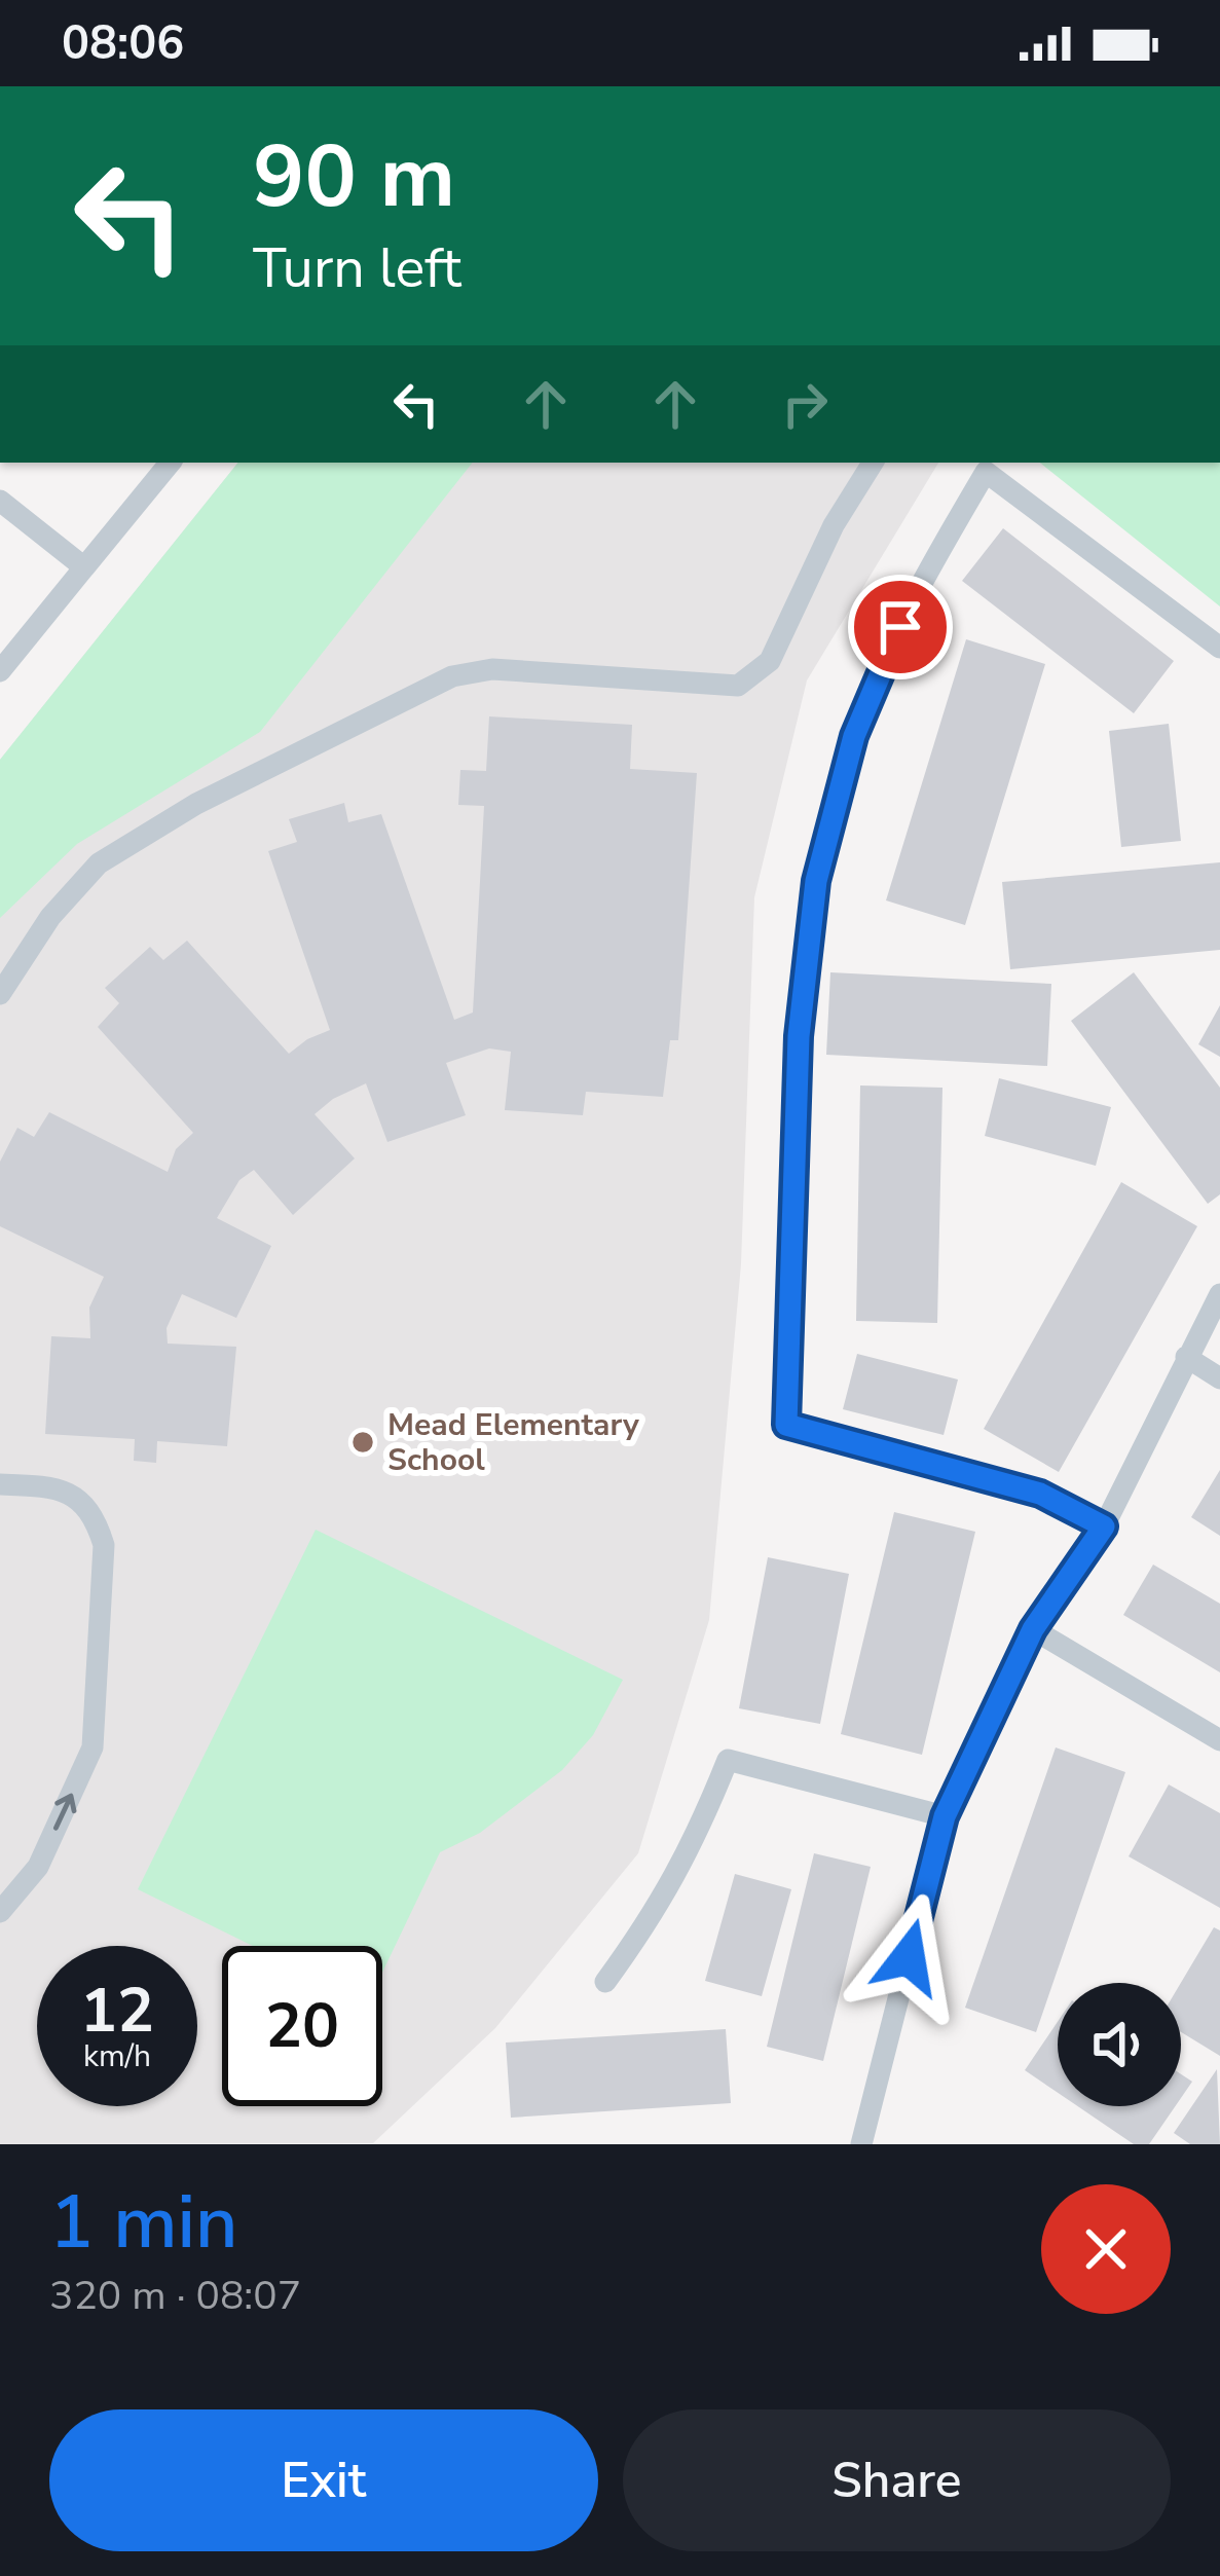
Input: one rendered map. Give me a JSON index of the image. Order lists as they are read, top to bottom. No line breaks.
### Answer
{"places":["Mead Elementary School"],"page":{"status":"08:06","turn":["90 m","Turn left"],"speed":"12 km/h","limit":"20","heading":["1 min","320 m · 08:07"],"buttons":["Exit","Share"]}}
